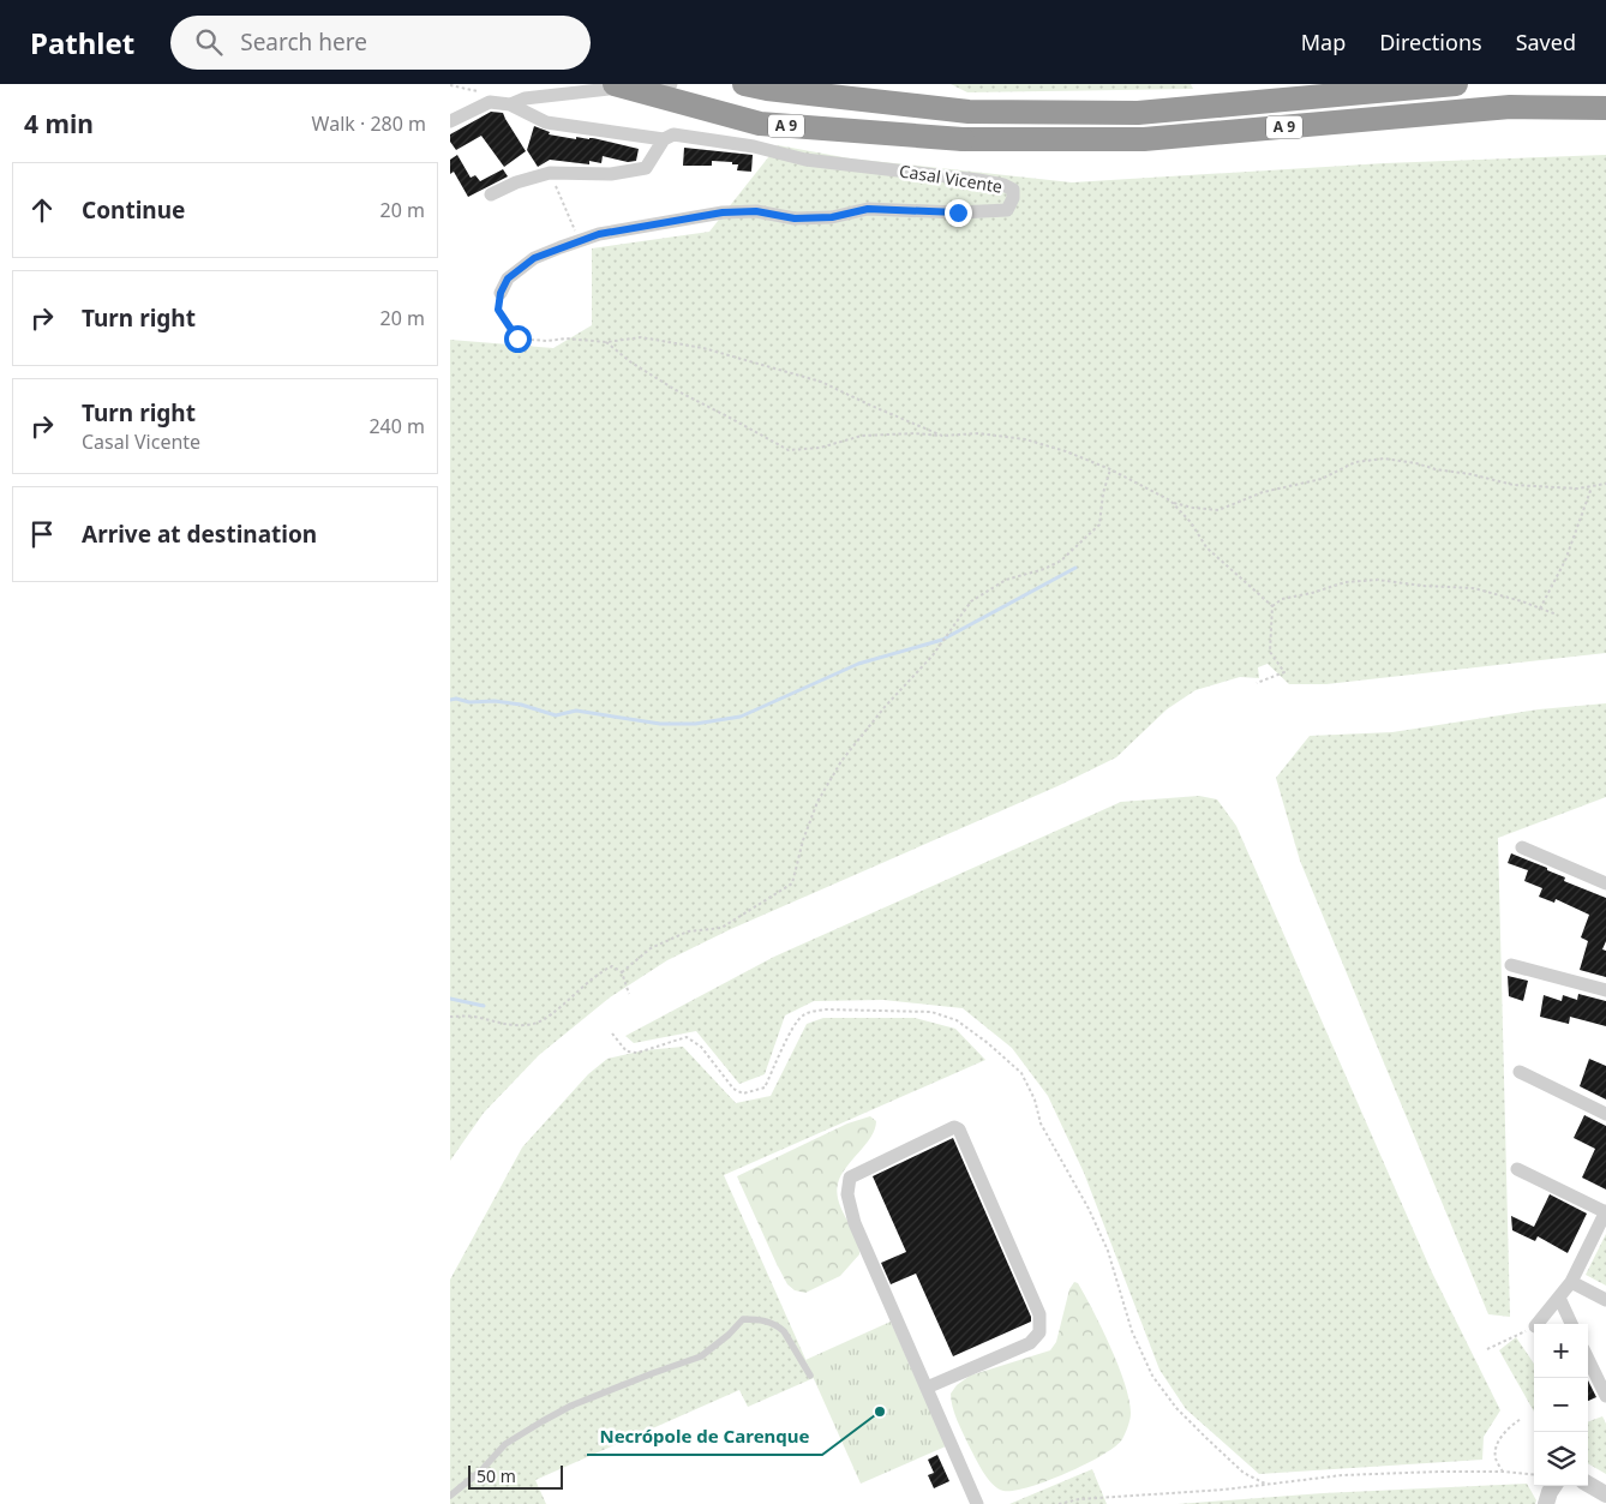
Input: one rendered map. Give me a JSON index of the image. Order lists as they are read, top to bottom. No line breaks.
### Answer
{"streets":{"highway":["A 9"],"street":["Casal Vicente"]},"places":["Necrópole de Carenque"],"scale_bar":"50 m","page":{"header":"Pathlet","search":"Search here","nav":["Map","Directions","Saved"],"heading":["4 min","Walk · 280 m"],"list":[["Continue","20 m"],["Turn right","20 m"],["Turn right","Casal Vicente","240 m"],"Arrive at destination"],"map_buttons":["+","−"],"scale":"50 m"}}
